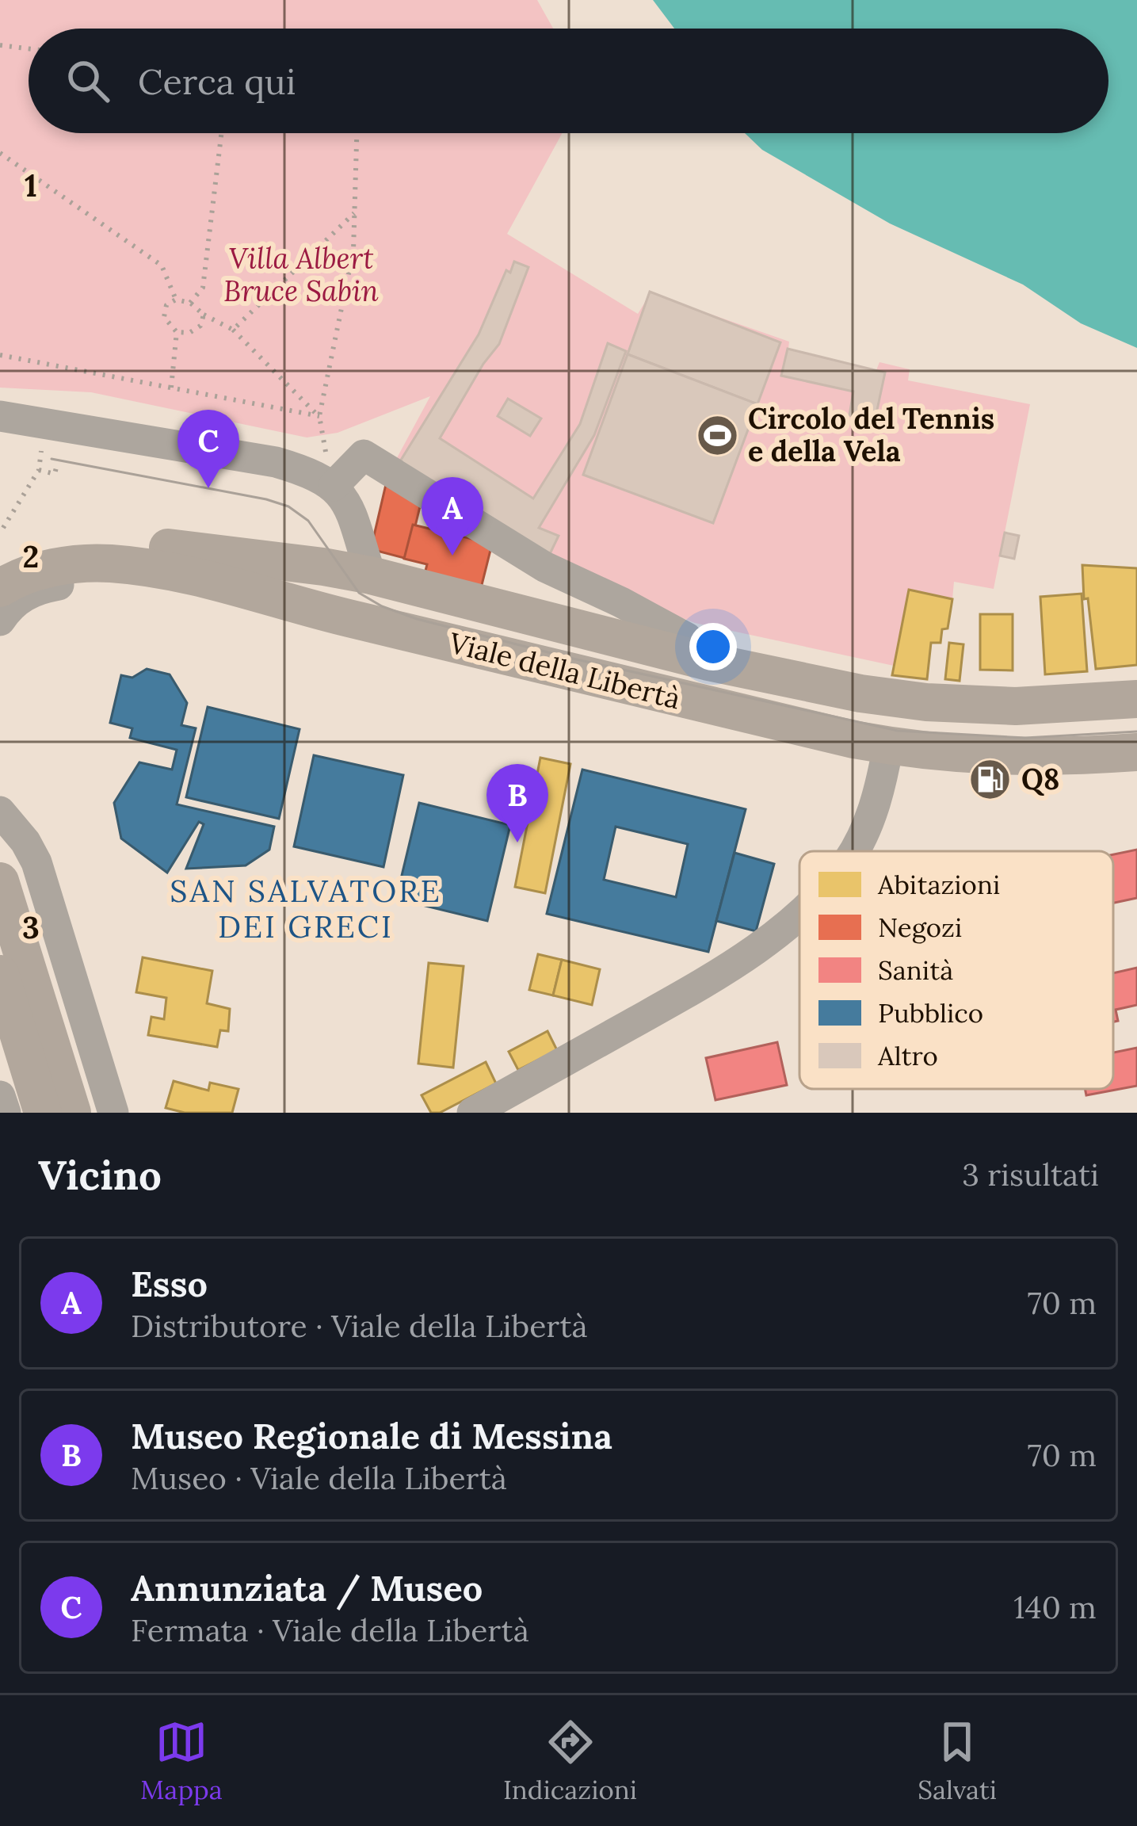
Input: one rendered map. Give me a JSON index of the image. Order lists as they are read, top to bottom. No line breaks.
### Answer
{"streets":{"main road":["Viale della Libertà"]},"districts":["SAN SALVATORE DEI GRECI"],"parks":["Villa Albert Bruce Sabin"],"places":{"sports":["Circolo del Tennis e della Vela"],"fuel station":["Q8"]},"legend":["Abitazioni","Negozi","Sanità","Pubblico","Altro"],"page":{"search":"Cerca qui","pins":["C","A","B"],"heading":["Vicino","3 risultati"],"list":[{"mark":"A","name":"Esso","note":"Distributore · Viale della Libertà","value":"70 m"},{"mark":"B","name":"Museo Regionale di Messina","note":"Museo · Viale della Libertà","value":"70 m"},{"mark":"C","name":"Annunziata / Museo","note":"Fermata · Viale della Libertà","value":"140 m"}],"nav":["Mappa","Indicazioni","Salvati"]},"grid":{"rows":["1","2","3"]}}
